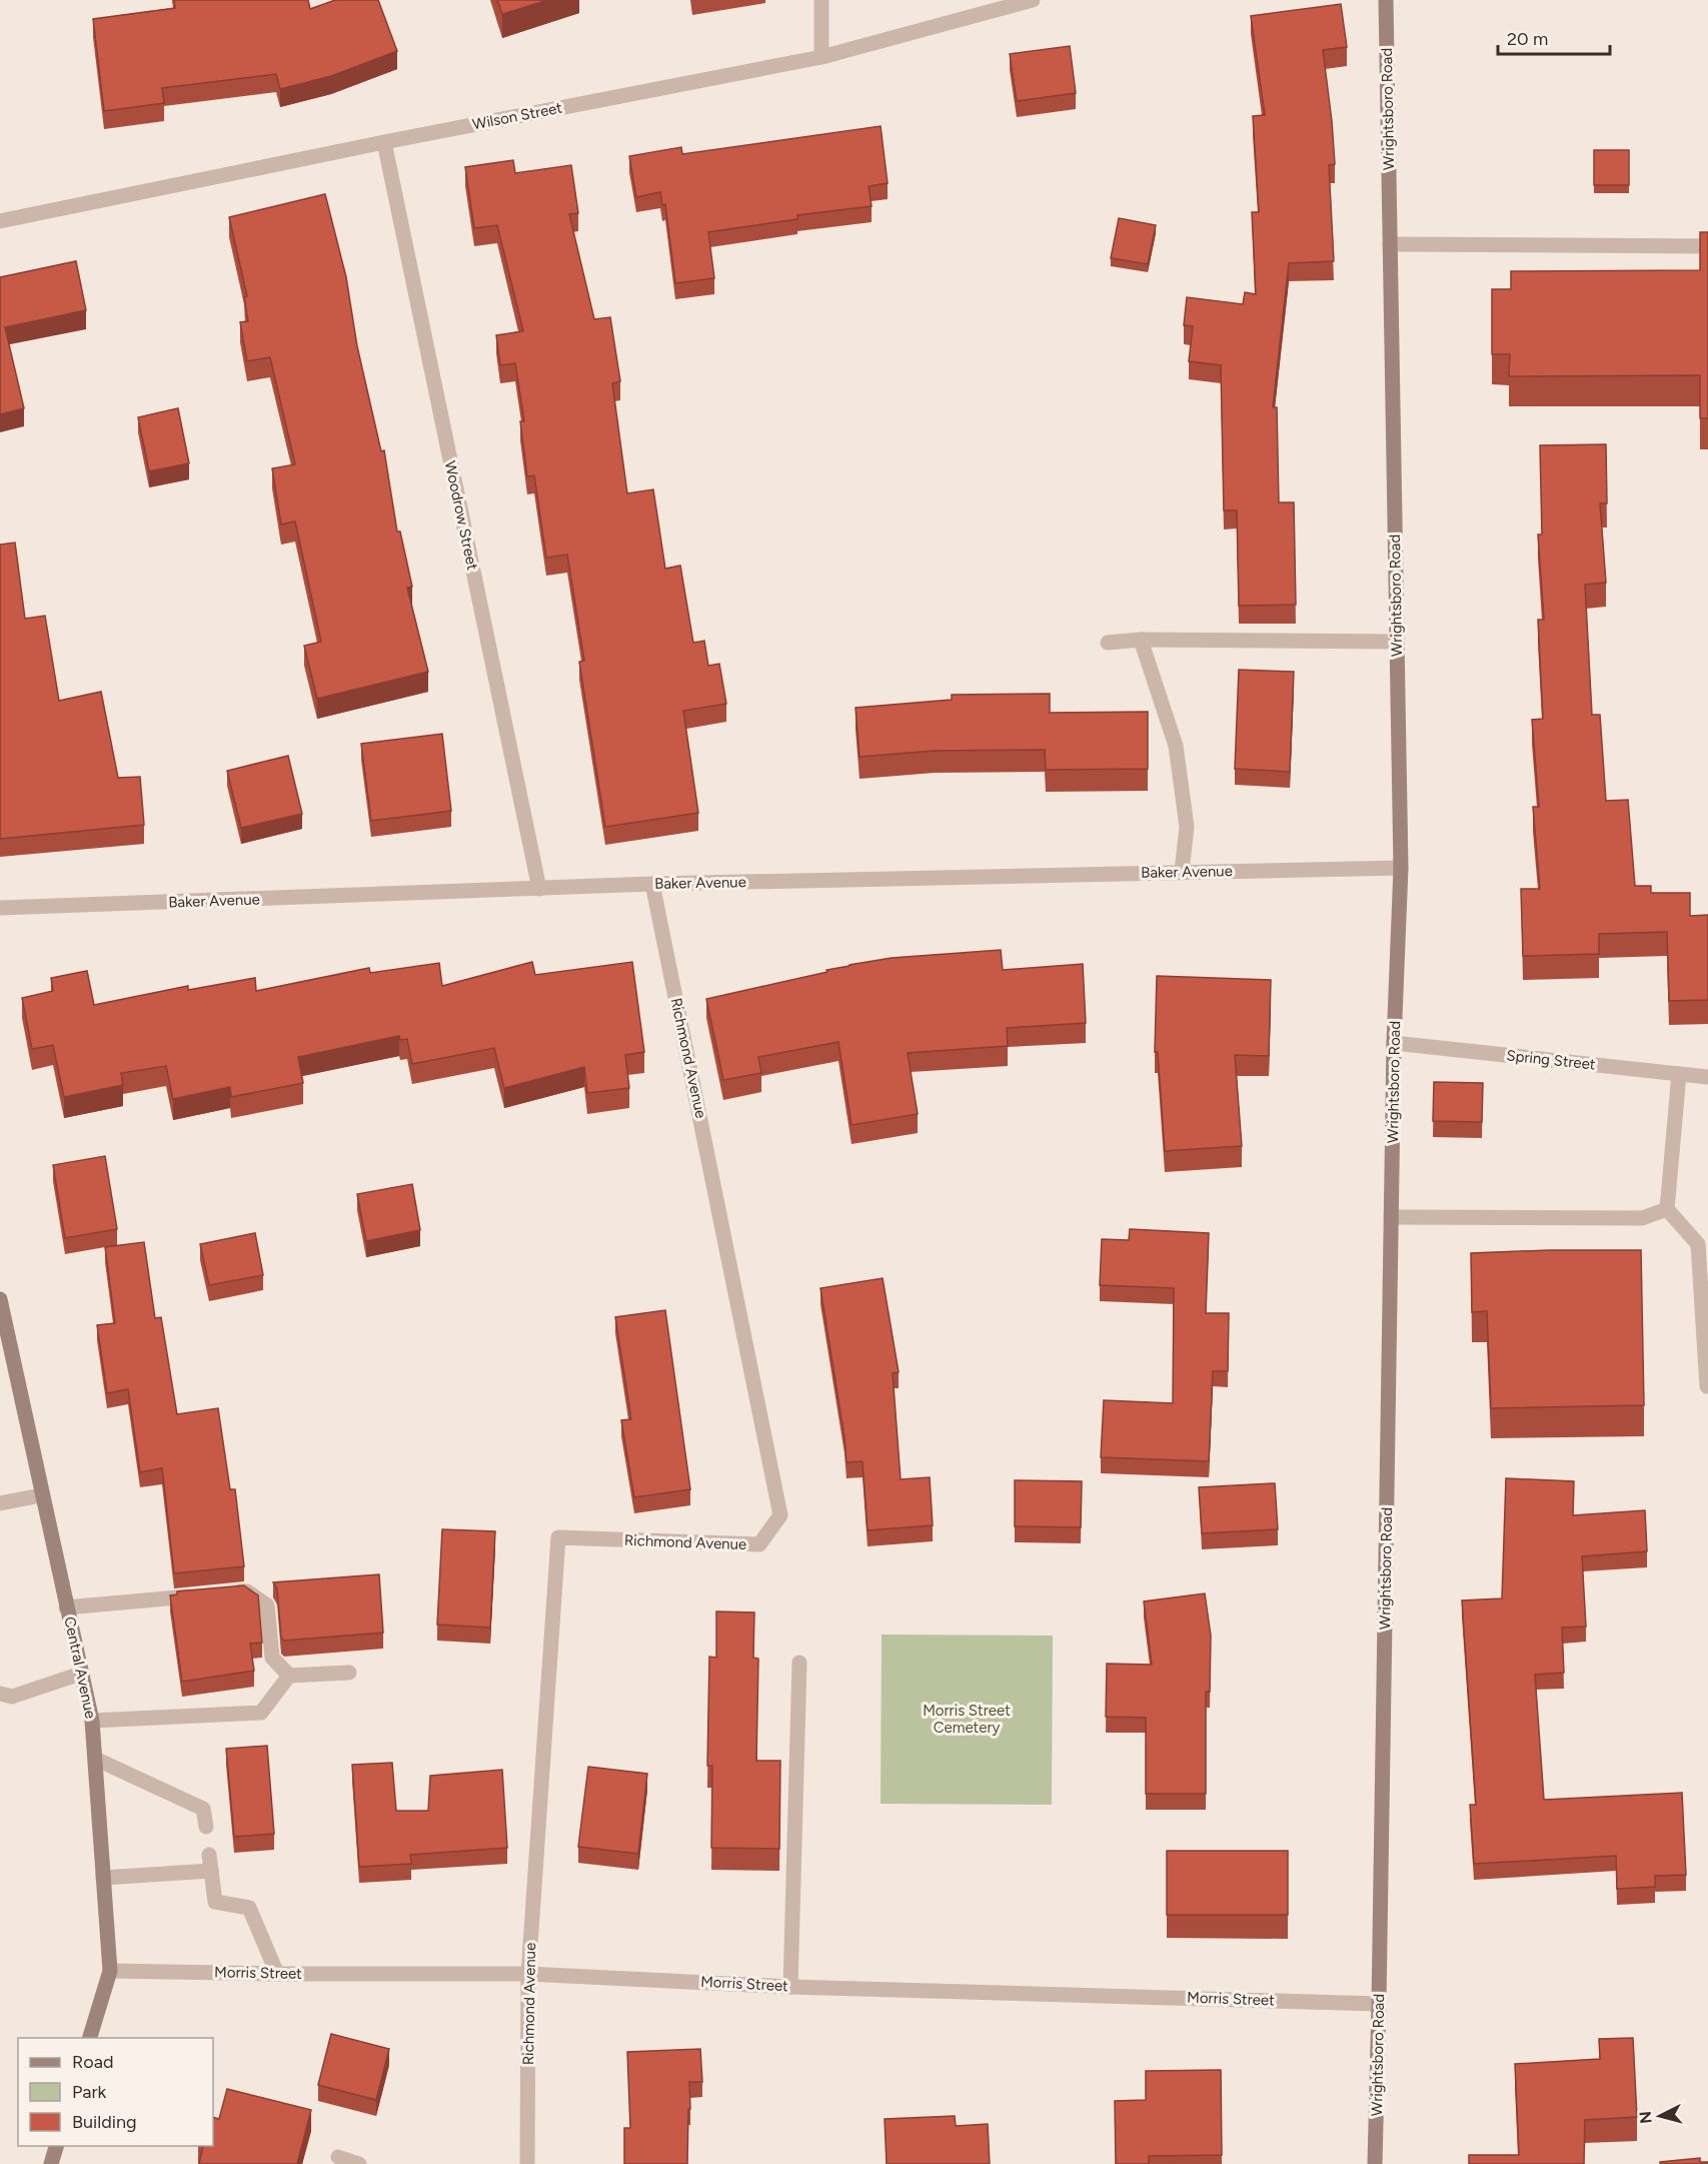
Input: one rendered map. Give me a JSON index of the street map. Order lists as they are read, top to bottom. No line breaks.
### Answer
{"streets":{"main road":["Wrightsboro Road","Central Avenue"],"street":["Wilson Street","Woodrow Street","Baker Avenue","Richmond Avenue","Spring Street","Morris Street"]},"crossings":[["Wrightsboro Road","Baker Avenue"],["Wrightsboro Road","Spring Street"],["Wrightsboro Road","Morris Street"],["Wilson Street","Woodrow Street"],["Woodrow Street","Baker Avenue"],["Baker Avenue","Richmond Avenue"],["Richmond Avenue","Morris Street"],["Central Avenue","Morris Street"]],"parks":["Morris Street Cemetery"],"legend":["Road","Park","Building"],"scale_bar":"20 m","north":"left"}
